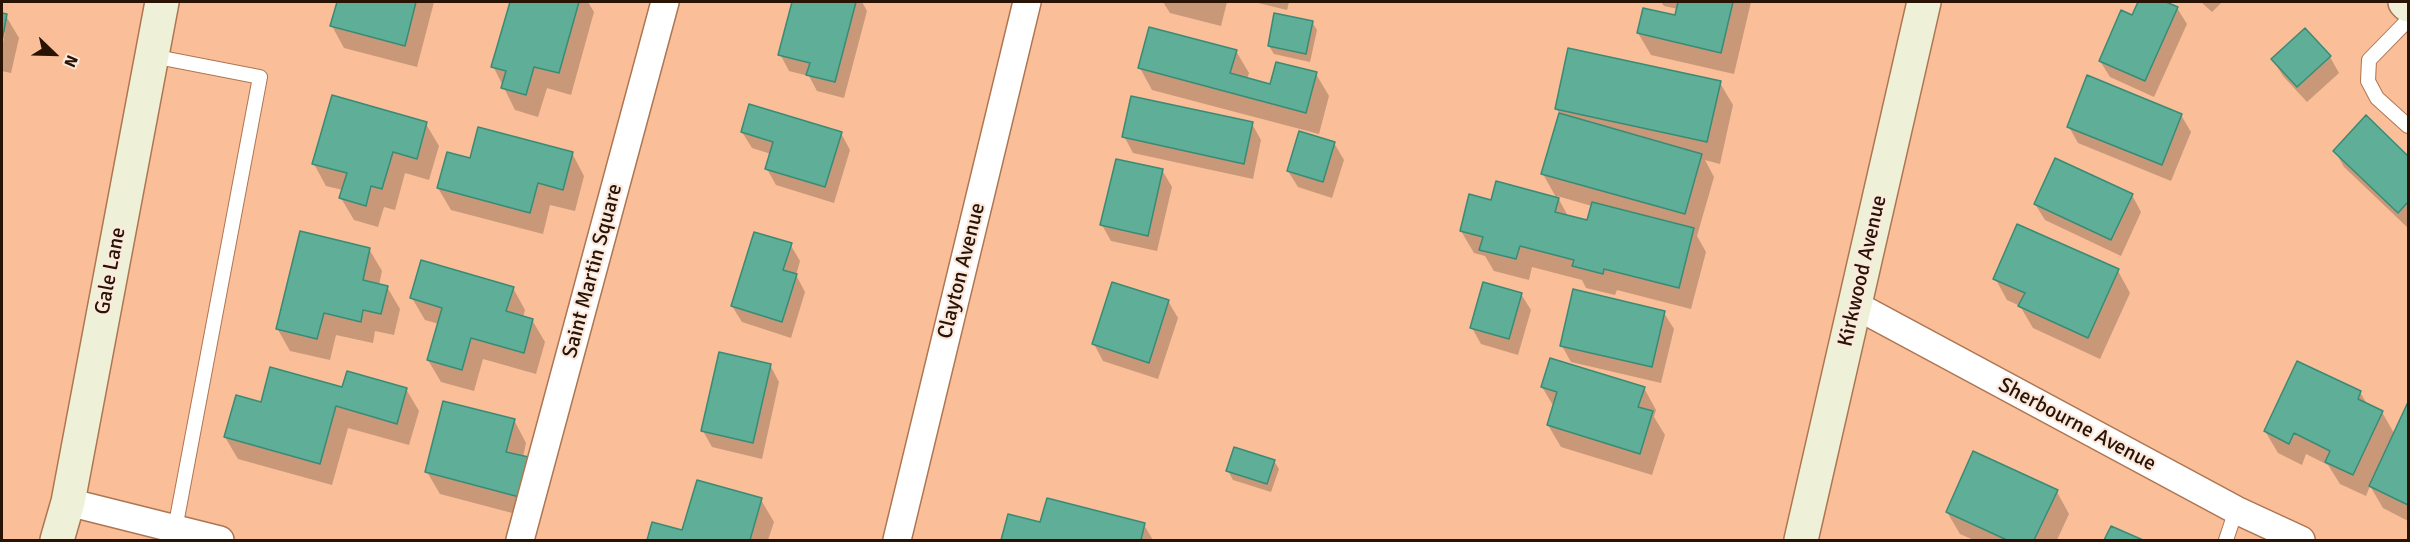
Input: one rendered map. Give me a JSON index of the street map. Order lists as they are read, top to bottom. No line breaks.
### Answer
{"streets":{"street":["Gale Lane","Saint Martin Square","Clayton Avenue","Kirkwood Avenue","Sherbourne Avenue"]},"crossings":[["Kirkwood Avenue","Sherbourne Avenue"]],"north":"bottom right"}
